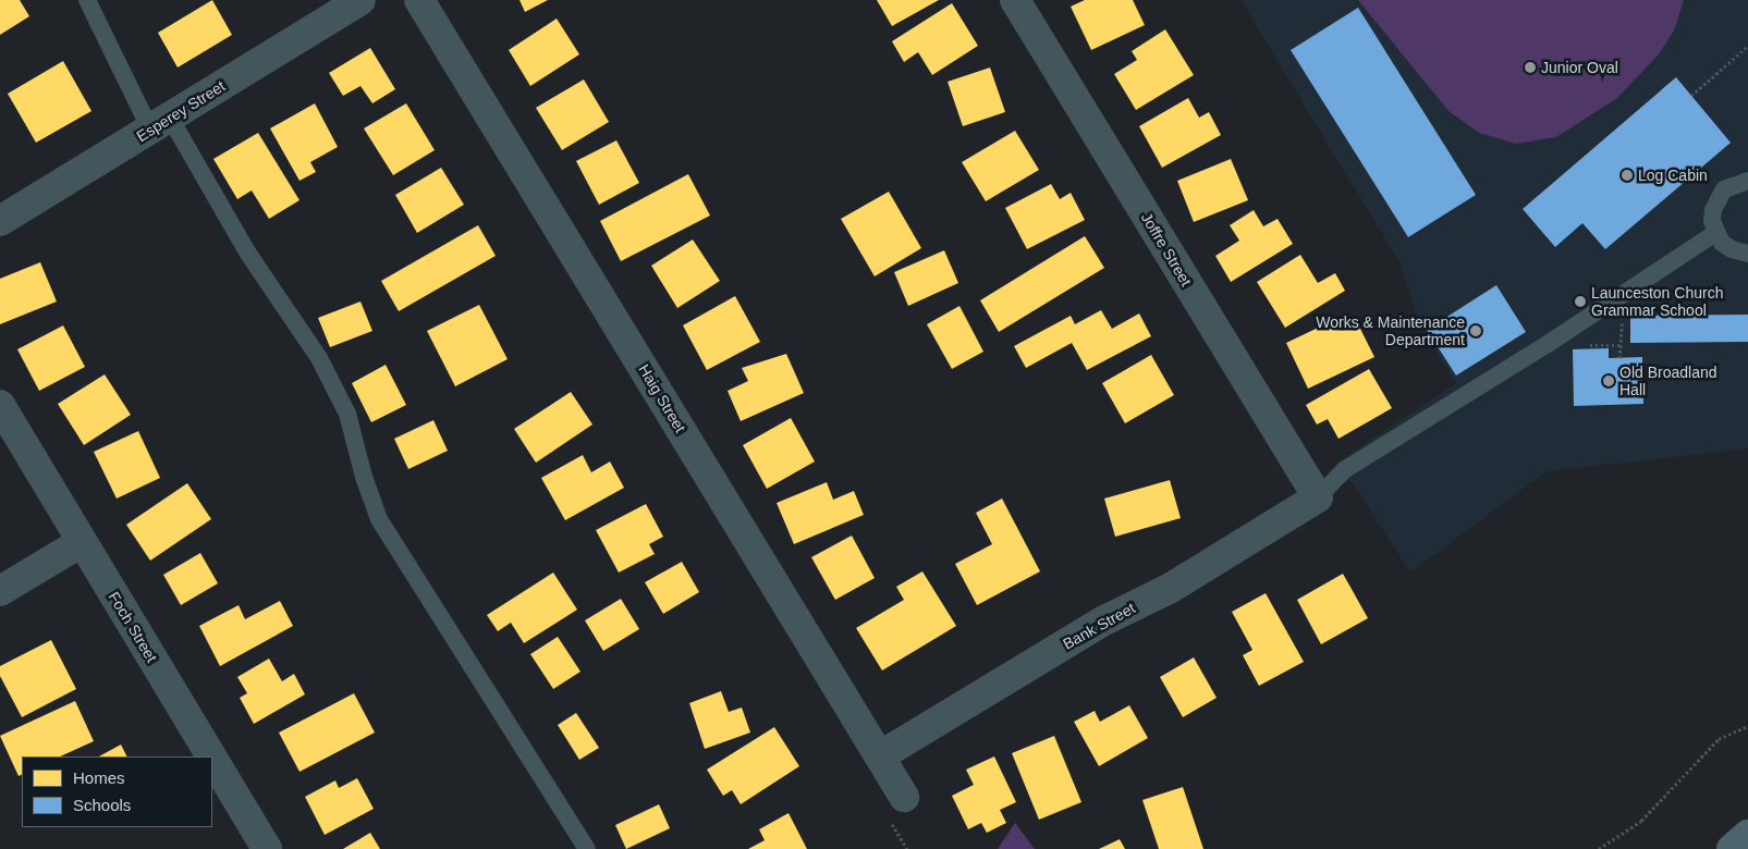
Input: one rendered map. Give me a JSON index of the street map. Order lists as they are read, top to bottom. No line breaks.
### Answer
{"streets":{"street":["Esperey Street","Joffre Street","Haig Street","Bank Street","Foch Street"]},"crossings":[["Joffre Street","Bank Street"],["Haig Street","Bank Street"]],"places":["Junior Oval","Log Cabin","Launceston Church Grammar School","Works & Maintenance Department","Old Broadland Hall"],"legend":["Homes","Schools"]}
